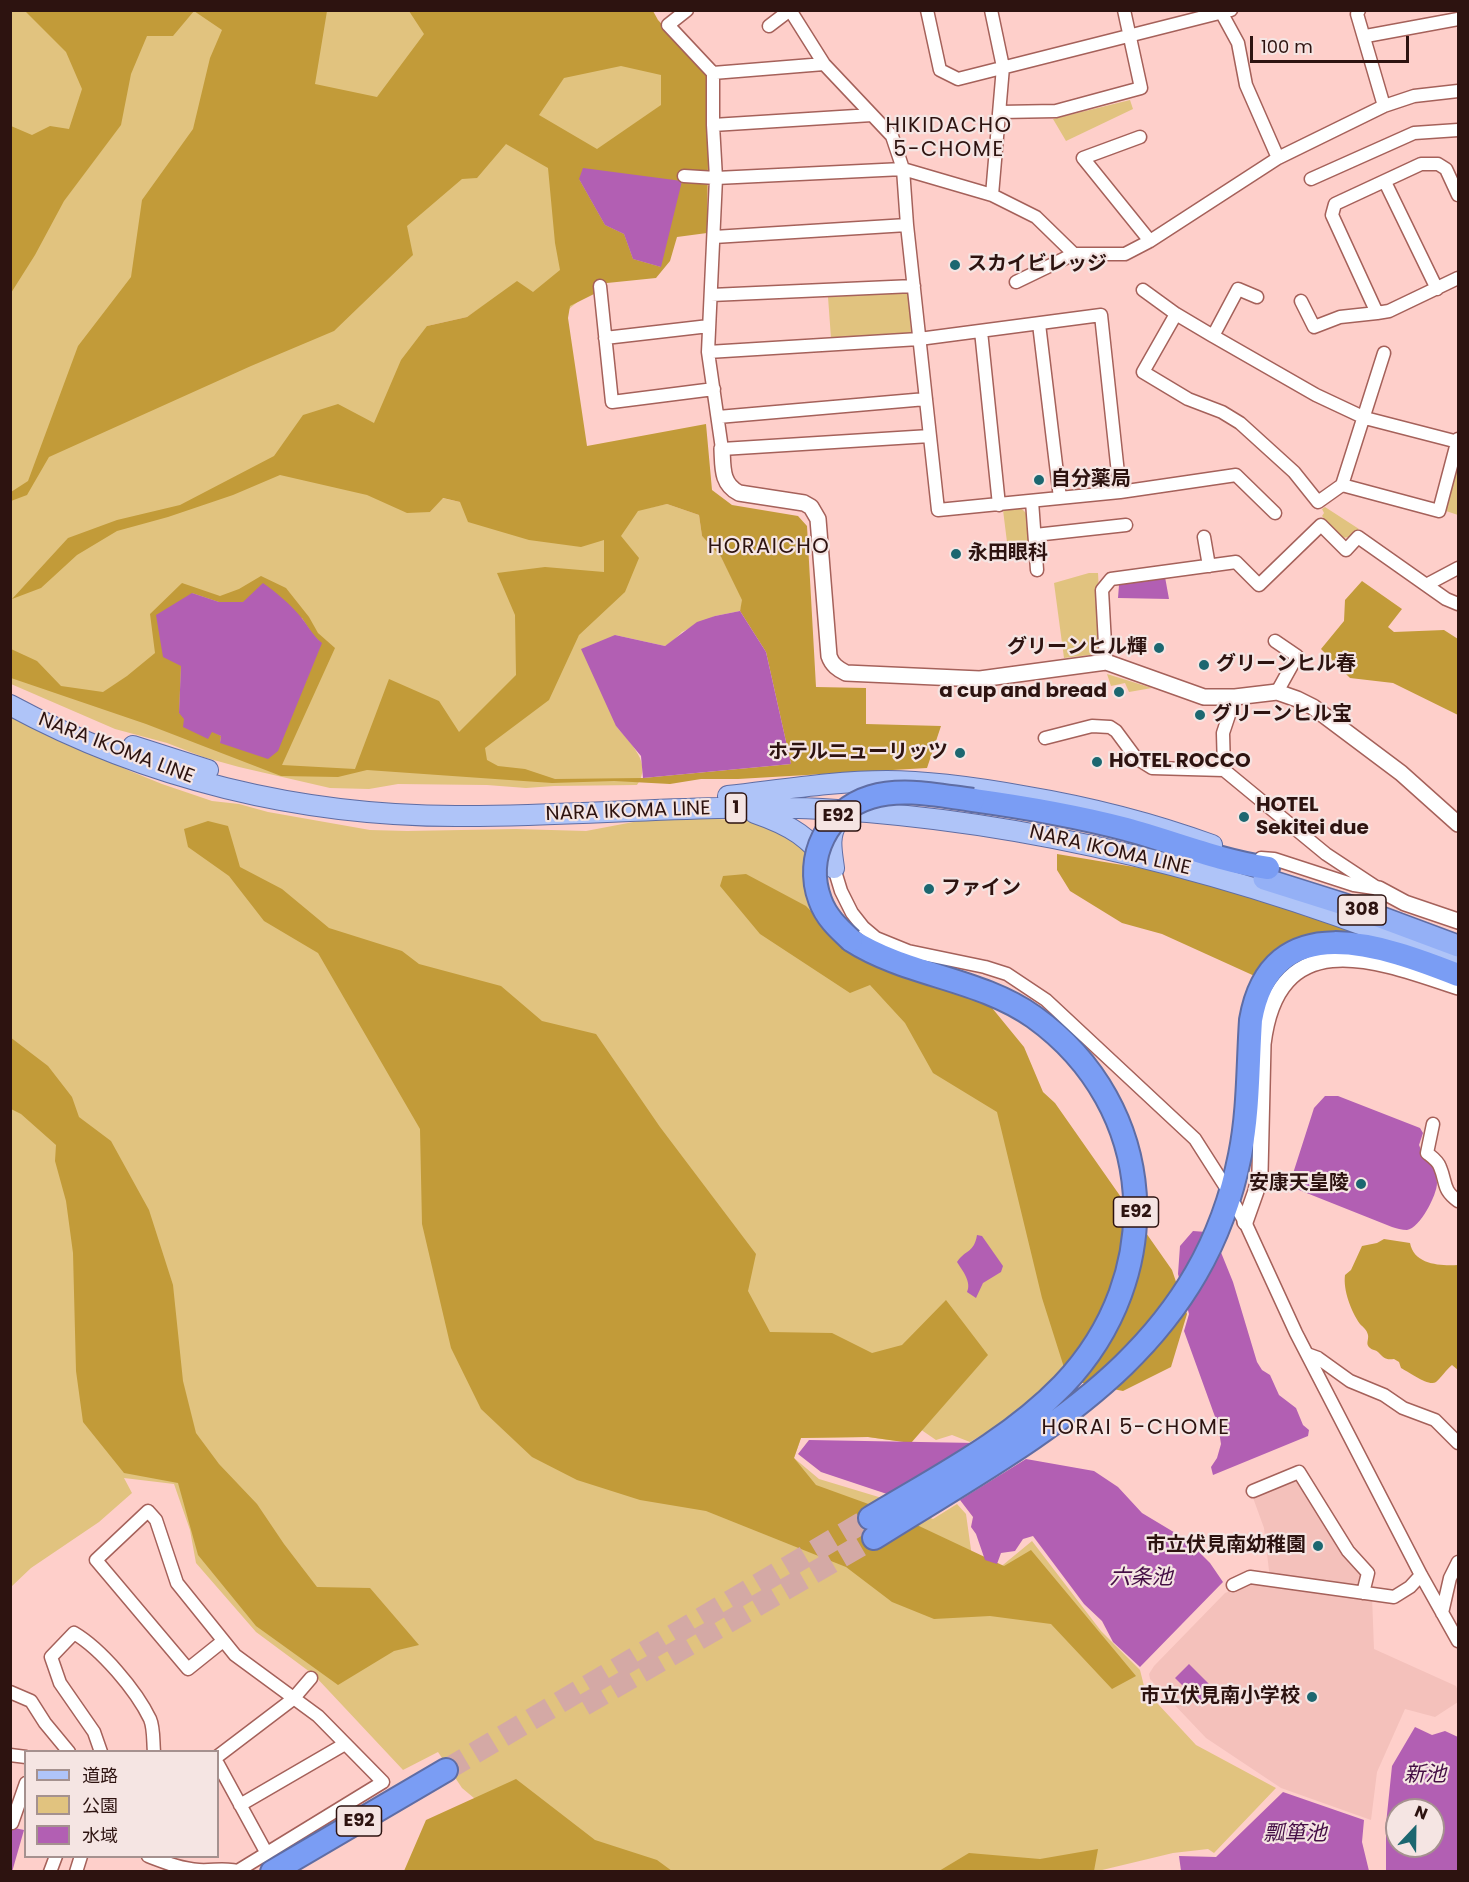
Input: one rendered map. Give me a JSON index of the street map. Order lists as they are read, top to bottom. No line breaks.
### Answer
{"streets":{"highway":["E92","308"],"main road":["NARA IKOMA LINE","1"]},"crossings":[["NARA IKOMA LINE","E92"],["NARA IKOMA LINE","308"],["E92","308"]],"districts":["HIKIDACHO 5-CHOME","HORAICHO","HORAI 5-CHOME"],"water":["六条池","新池","瓢箪池"],"places":["スカイビレッジ","自分薬局","永田眼科","グリーンヒル輝","グリーンヒル春","a cup and bread","グリーンヒル宝","ホテルニューリッツ","HOTEL ROCCO","HOTEL Sekitei due","ファイン","安康天皇陵","市立伏見南幼稚園","市立伏見南小学校"],"legend":["道路","公園","水域"],"scale_bar":"100 m","north":"top"}
